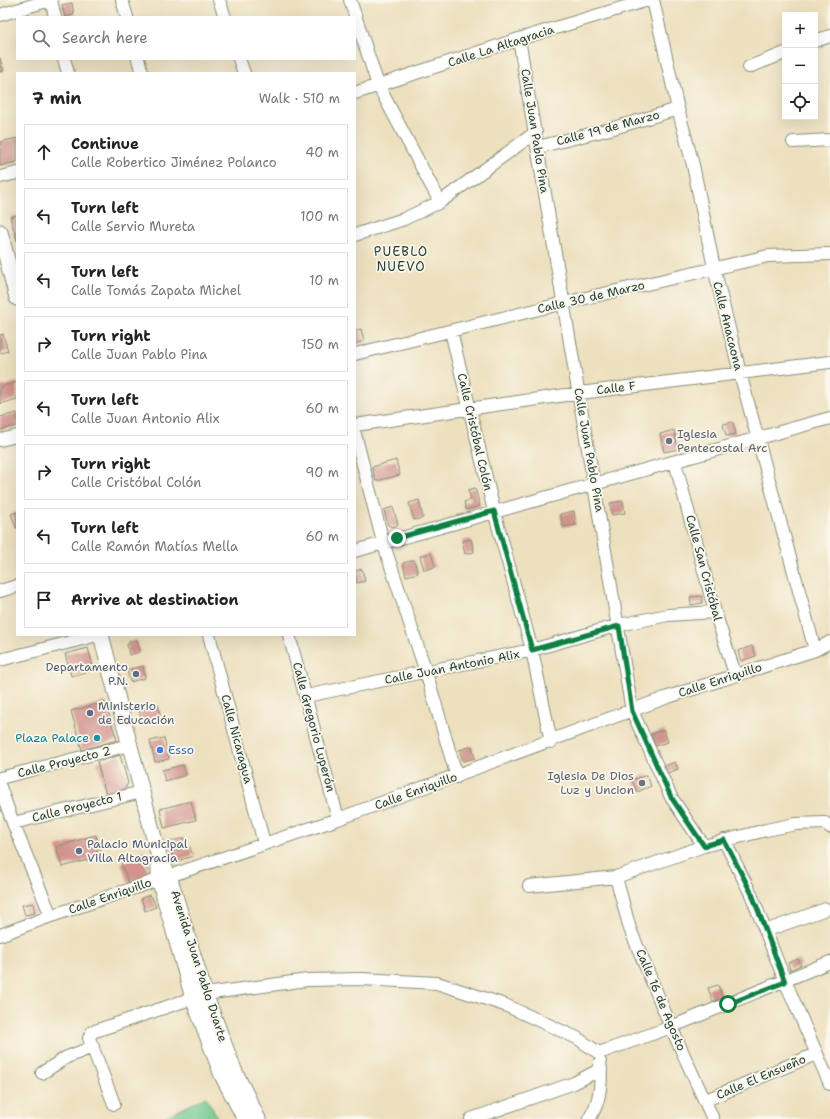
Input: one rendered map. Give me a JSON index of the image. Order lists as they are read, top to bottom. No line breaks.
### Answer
{"streets":{"main road":["Avenida Juan Pablo Duarte"],"street":["Calle La Altagracia","Calle 19 de Marzo","Calle Juan Pablo Pina","Calle 30 de Marzo","Calle Anacaona","Calle F","Calle Cristóbal Colón","Calle San Cristóbal","Calle Juan Antonio Alix","Calle Enriquillo","Calle Gregorio Luperón","Calle Nicaragua","Calle Proyecto 2","Calle Proyecto 1","Calle 16 de Agosto","Calle El Ensueño"]},"crossings":[["Calle La Altagracia","Calle Juan Pablo Pina"],["Calle 19 de Marzo","Calle Juan Pablo Pina"],["Calle 19 de Marzo","Calle Anacaona"],["Calle Juan Pablo Pina","Calle 30 de Marzo"],["Calle Juan Pablo Pina","Calle F"],["Calle Juan Pablo Pina","Calle Juan Antonio Alix"],["Calle Juan Pablo Pina","Calle Enriquillo"],["Calle 30 de Marzo","Calle Anacaona"],["Calle 30 de Marzo","Calle Cristóbal Colón"],["Calle Anacaona","Calle F"],["Calle Anacaona","Calle Enriquillo"],["Calle F","Calle Cristóbal Colón"],["Calle Cristóbal Colón","Calle Juan Antonio Alix"],["Calle Cristóbal Colón","Calle Enriquillo"],["Calle San Cristóbal","Calle Juan Antonio Alix"],["Calle San Cristóbal","Calle Enriquillo"],["Calle Juan Antonio Alix","Calle Gregorio Luperón"],["Calle Enriquillo","Calle Gregorio Luperón"],["Calle Enriquillo","Calle Nicaragua"],["Calle Enriquillo","Avenida Juan Pablo Duarte"],["Calle Proyecto 2","Avenida Juan Pablo Duarte"],["Calle Proyecto 1","Avenida Juan Pablo Duarte"],["Calle 16 de Agosto","Calle El Ensueño"]],"districts":["PUEBLO NUEVO"],"places":["Iglesia Pentecostal Arc","Departamento P.N.","Ministerio de Educación","Plaza Palace","Esso","Iglesia De Dios Luz y Uncion","Palacio Municipal Villa Altagracia"],"page":{"map_buttons":["+","−"],"search":"Search here","heading":["7 min","Walk · 510 m"],"list":[["Continue","Calle Robertico Jiménez Polanco","40 m"],["Turn left","Calle Servio Mureta","100 m"],["Turn left","Calle Tomás Zapata Michel","10 m"],["Turn right","Calle Juan Pablo Pina","150 m"],["Turn left","Calle Juan Antonio Alix","60 m"],["Turn right","Calle Cristóbal Colón","90 m"],["Turn left","Calle Ramón Matías Mella","60 m"],"Arrive at destination"]}}
